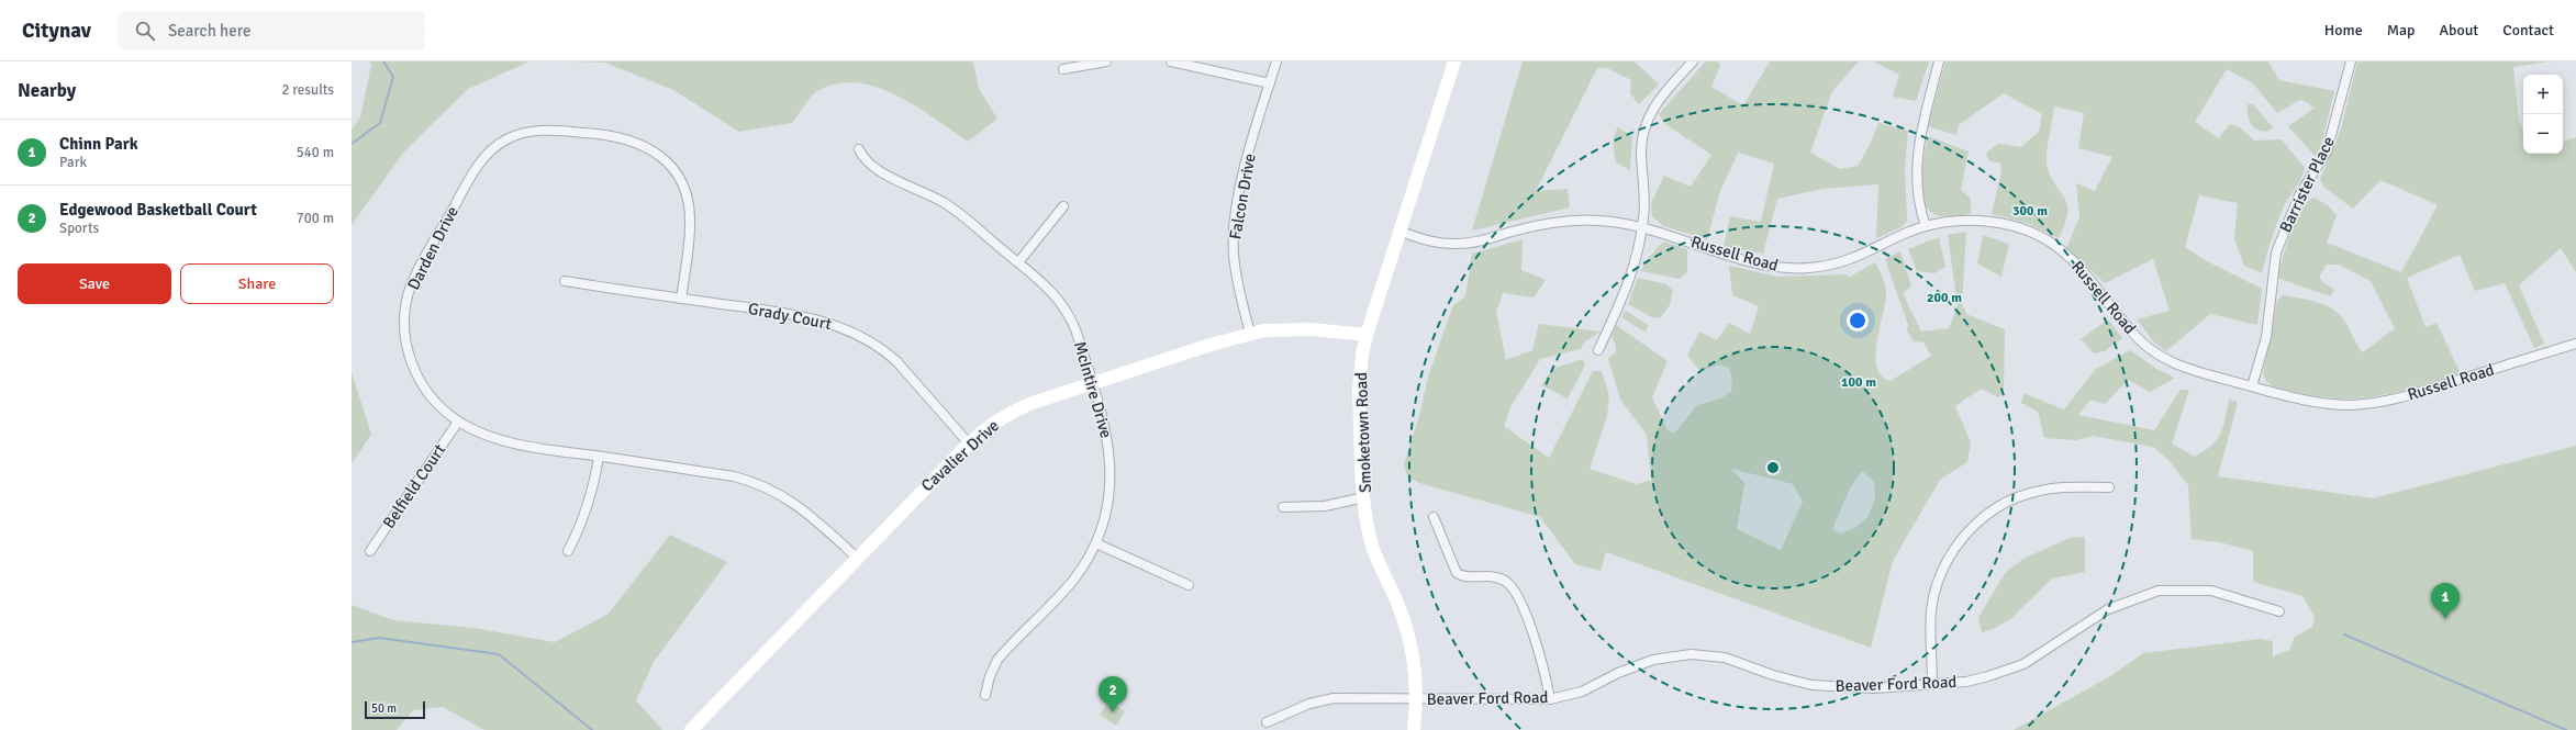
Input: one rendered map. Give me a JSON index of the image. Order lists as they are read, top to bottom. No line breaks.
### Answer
{"streets":{"street":["Barrister Place","Falcon Drive","Darden Drive","Russell Road","Grady Court","McIntire Drive","Smoketown Road","Cavalier Drive","Belfield Court","Beaver Ford Road"]},"crossings":[["Barrister Place","Russell Road"],["Falcon Drive","Cavalier Drive"],["Darden Drive","Grady Court"],["Darden Drive","Cavalier Drive"],["Darden Drive","Belfield Court"],["Russell Road","Smoketown Road"],["Grady Court","Cavalier Drive"],["McIntire Drive","Cavalier Drive"],["Smoketown Road","Cavalier Drive"],["Smoketown Road","Beaver Ford Road"]],"scale_bar":"50 m","page":{"header":"Citynav","search":"Search here","nav":["Home","Map","About","Contact"],"heading":["Nearby","2 results"],"map_buttons":["+","−"],"list":[{"mark":"1","name":"Chinn Park","note":"Park","value":"540 m"},{"mark":"2","name":"Edgewood Basketball Court","note":"Sports","value":"700 m"}],"buttons":["Save","Share"],"pins":["1","2"],"scale":"50 m"},"rings":["300 m","200 m","100 m"]}
